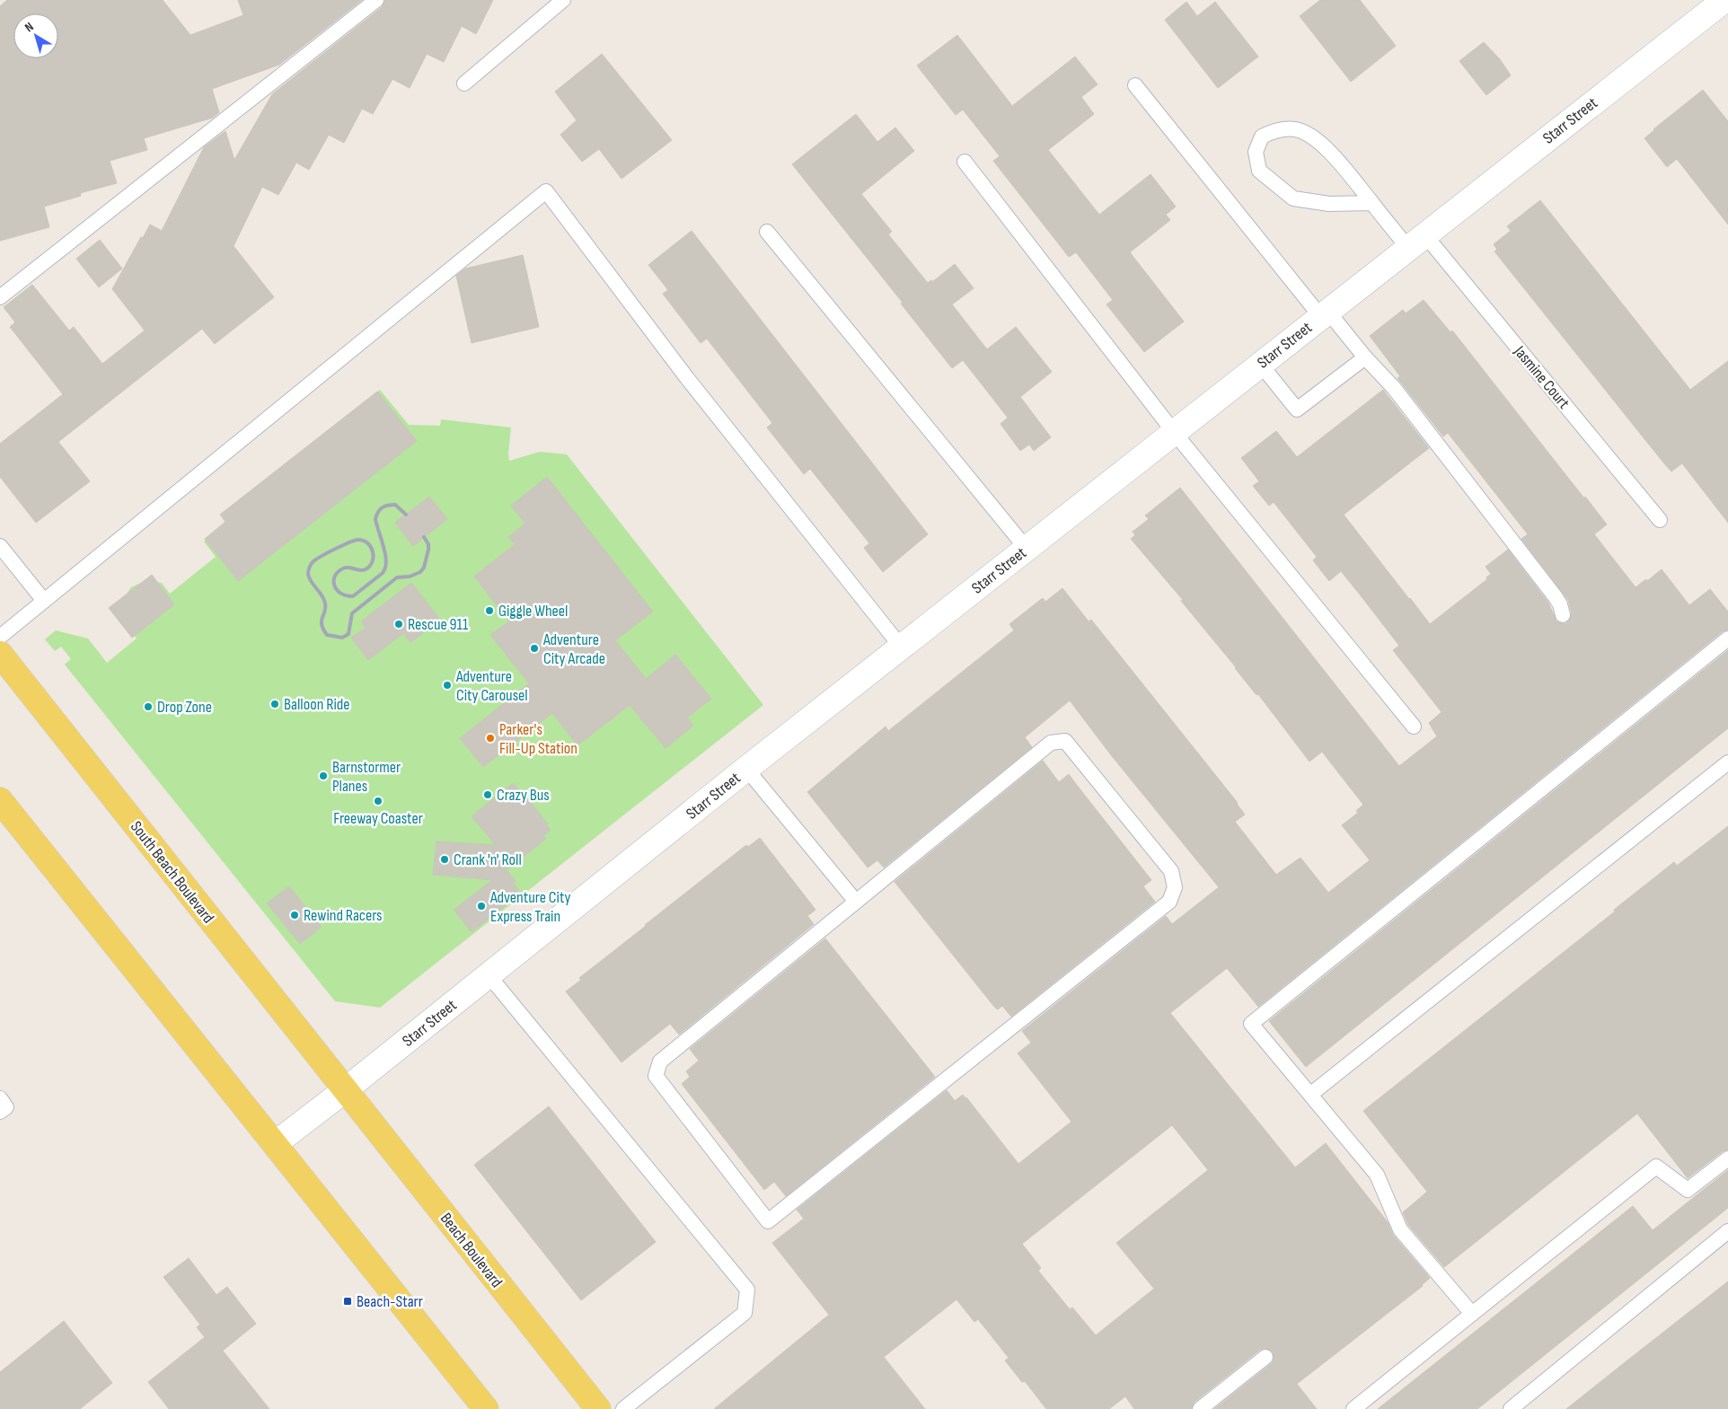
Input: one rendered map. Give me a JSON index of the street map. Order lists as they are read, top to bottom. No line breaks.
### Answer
{"streets":{"main road":["South Beach Boulevard","Beach Boulevard"],"street":["Starr Street"],"lane":["Jasmine Court"]},"crossings":[["Starr Street","Jasmine Court"],["Starr Street","South Beach Boulevard"],["Starr Street","Beach Boulevard"],["South Beach Boulevard","Beach Boulevard"]],"places":{"other":["Giggle Wheel","Rescue 911","Adventure City Arcade","Adventure City Carousel","Balloon Ride","Drop Zone","Parker's Fill-Up Station","Barnstormer Planes","Crazy Bus","Freeway Coaster","Crank 'n' Roll","Adventure City Express Train","Rewind Racers"],"transit":["Beach-Starr"]},"north":"top left"}
